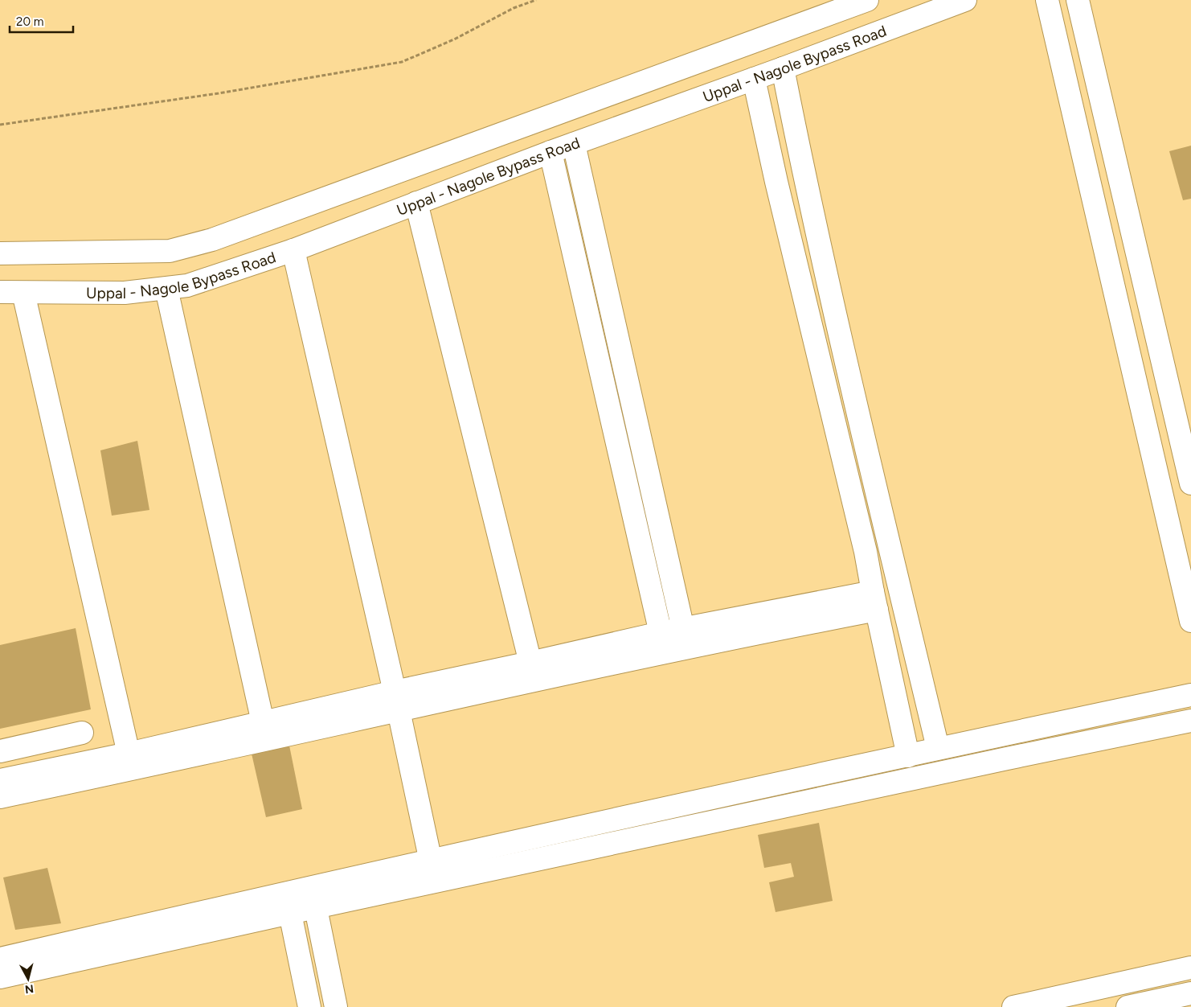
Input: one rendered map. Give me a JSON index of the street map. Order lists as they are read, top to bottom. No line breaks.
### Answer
{"streets":{"street":["Uppal - Nagole Bypass Road"]},"scale_bar":"20 m","north":"bottom"}
